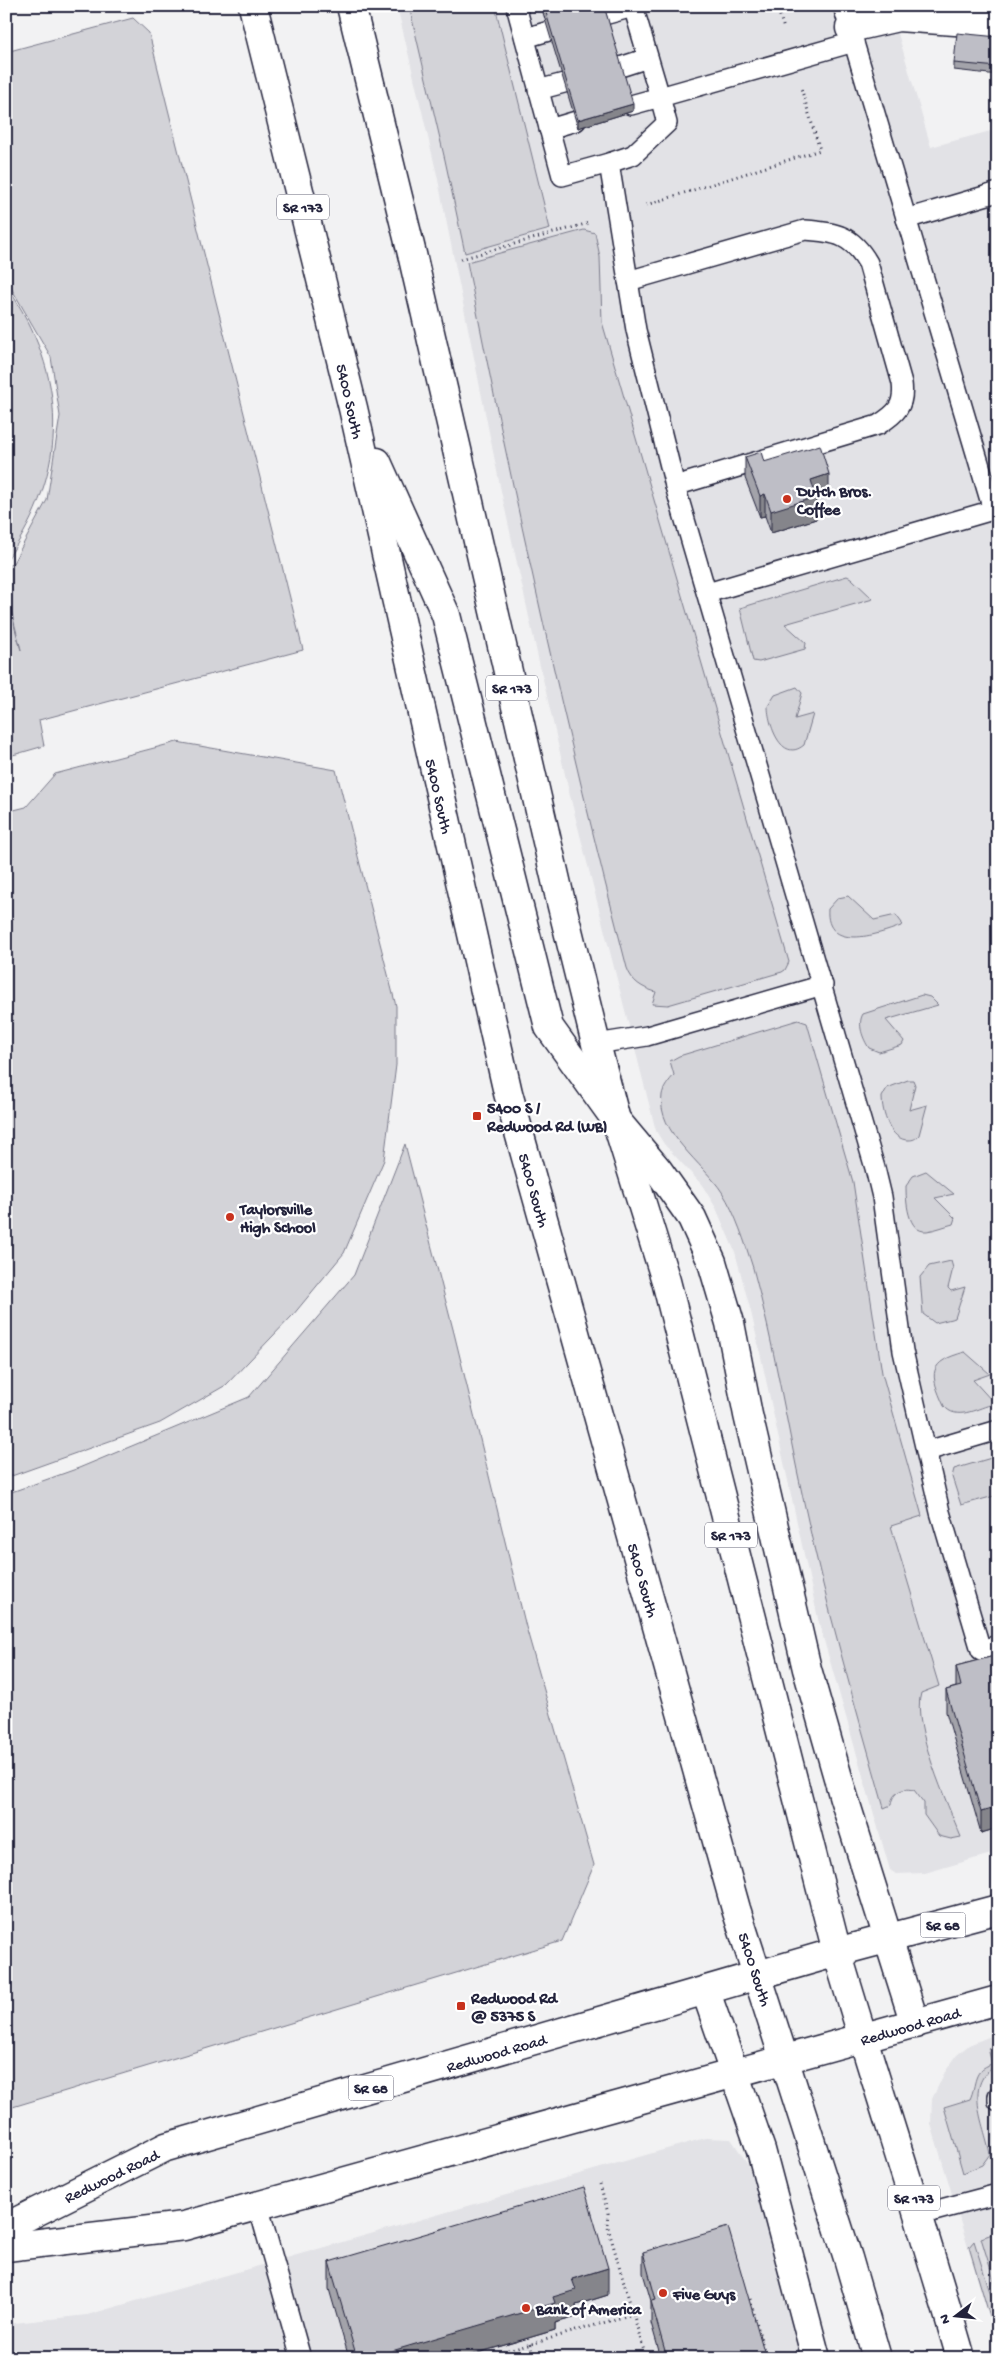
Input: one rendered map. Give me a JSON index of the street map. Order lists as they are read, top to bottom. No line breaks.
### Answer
{"streets":{"main road":["SR 173","5400 South","SR 68","Redwood Road"]},"crossings":[["SR 173","Redwood Road"],["5400 South","Redwood Road"]],"places":{"other":["Dutch Bros. Coffee","Taylorsville High School","Five Guys","Bank of America"],"transit":["5400 S / Redwood Rd (WB)","Redwood Rd @ 5375 S"]},"north":"left"}
